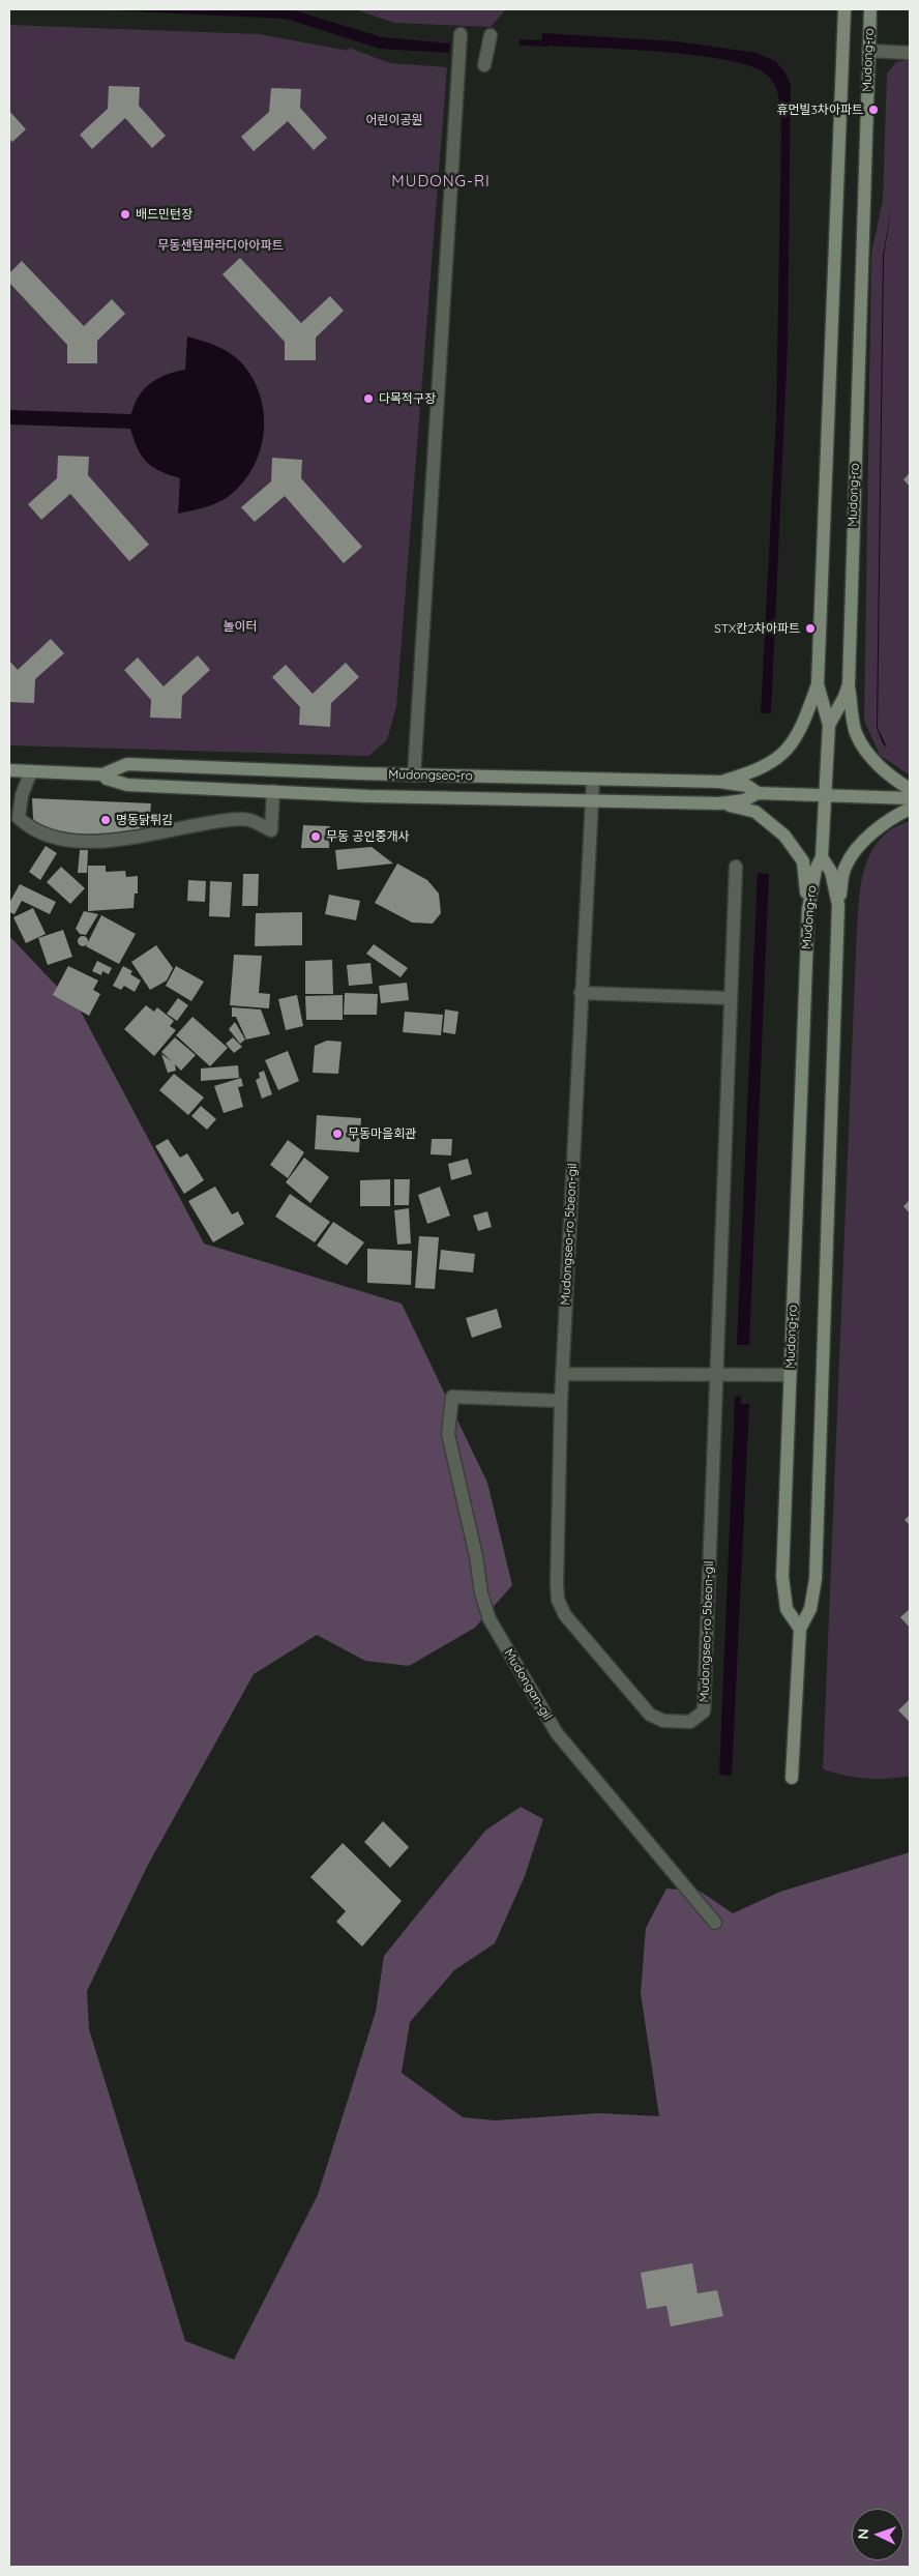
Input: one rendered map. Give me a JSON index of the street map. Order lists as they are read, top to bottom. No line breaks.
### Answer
{"streets":{"main road":["Mudong-ro","Mudongseo-ro"],"street":["Mudongseo-ro 5beon-gil","Mudongan-gil"]},"crossings":[["Mudongseo-ro","Mudongseo-ro 5beon-gil"],["Mudongseo-ro 5beon-gil","Mudongan-gil"]],"districts":["MUDONG-RI"],"parks":["어린이공원","무동센텀파라디아아파트","놀이터"],"places":["휴먼빌3차아파트","배드민턴장","다목적구장","STX칸2차아파트","명동닭튀김","무동 공인중개사","무동마을회관"],"north":"left"}
